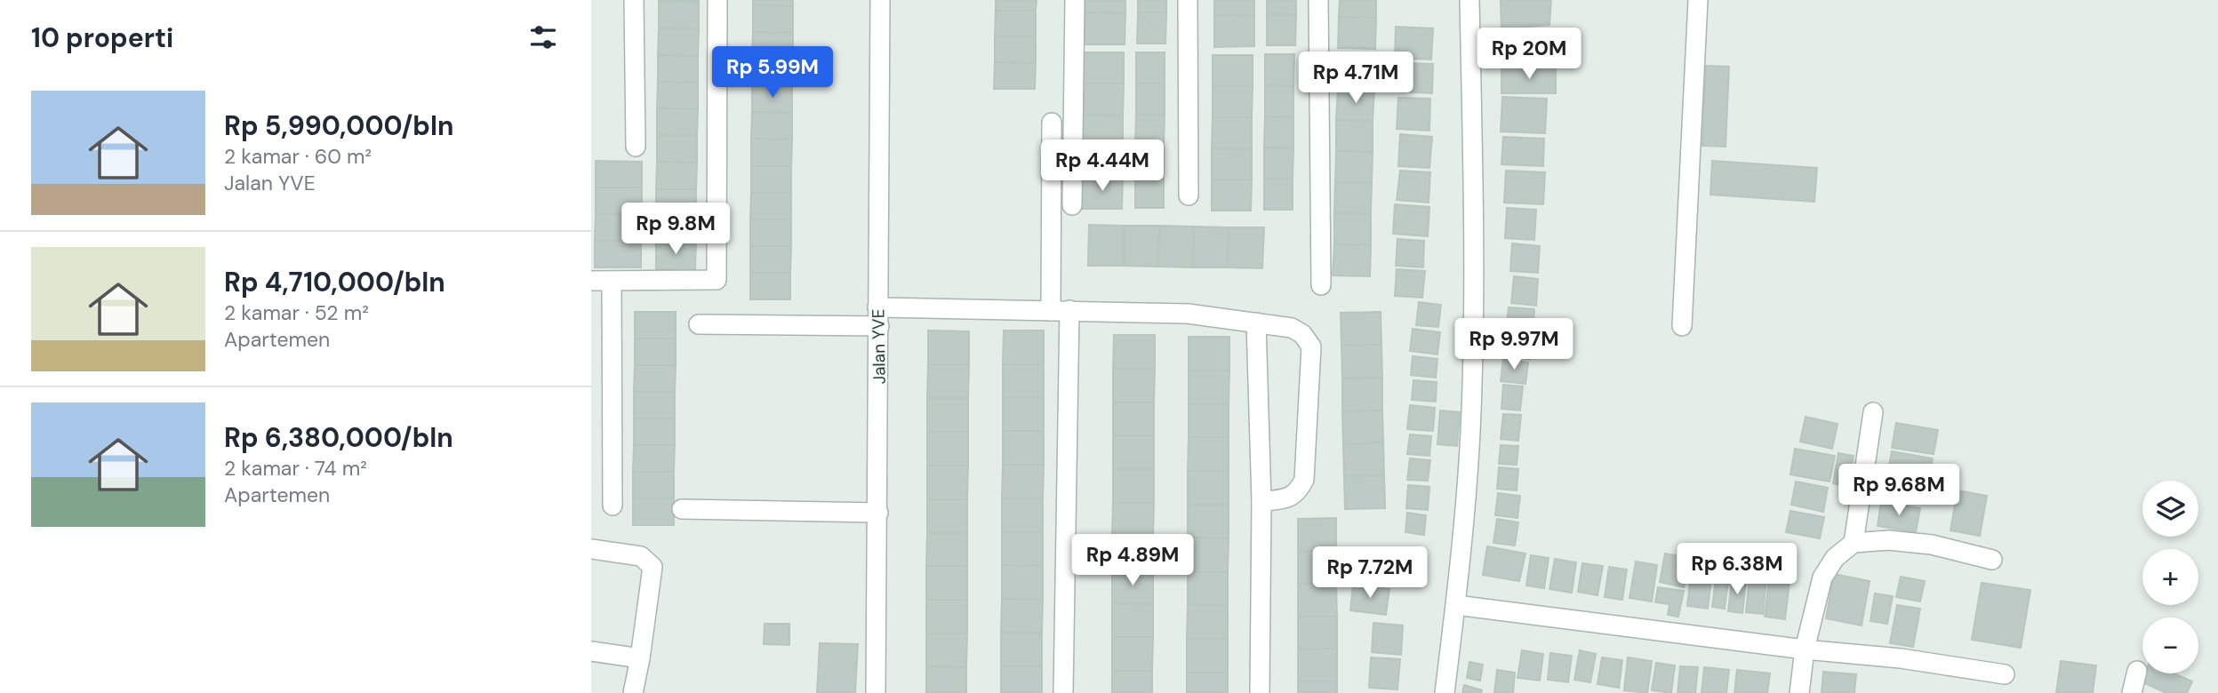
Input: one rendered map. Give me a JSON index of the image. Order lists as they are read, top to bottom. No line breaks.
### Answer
{"streets":{"street":["Jalan YVE"]},"page":{"heading":"10 properti","price":["Rp 20M","Rp 5.99M","Rp 4.71M","Rp 4.44M","Rp 9.8M","Rp 9.97M","Rp 9.68M","Rp 4.89M","Rp 6.38M","Rp 7.72M"],"list":[{"name":"Rp 5,990,000/bln","note":"2 kamar · 60 m² · Jalan YVE"},{"name":"Rp 4,710,000/bln","note":"2 kamar · 52 m² · Apartemen"},{"name":"Rp 6,380,000/bln","note":"2 kamar · 74 m² · Apartemen"}],"map_buttons":["+","−"]}}
